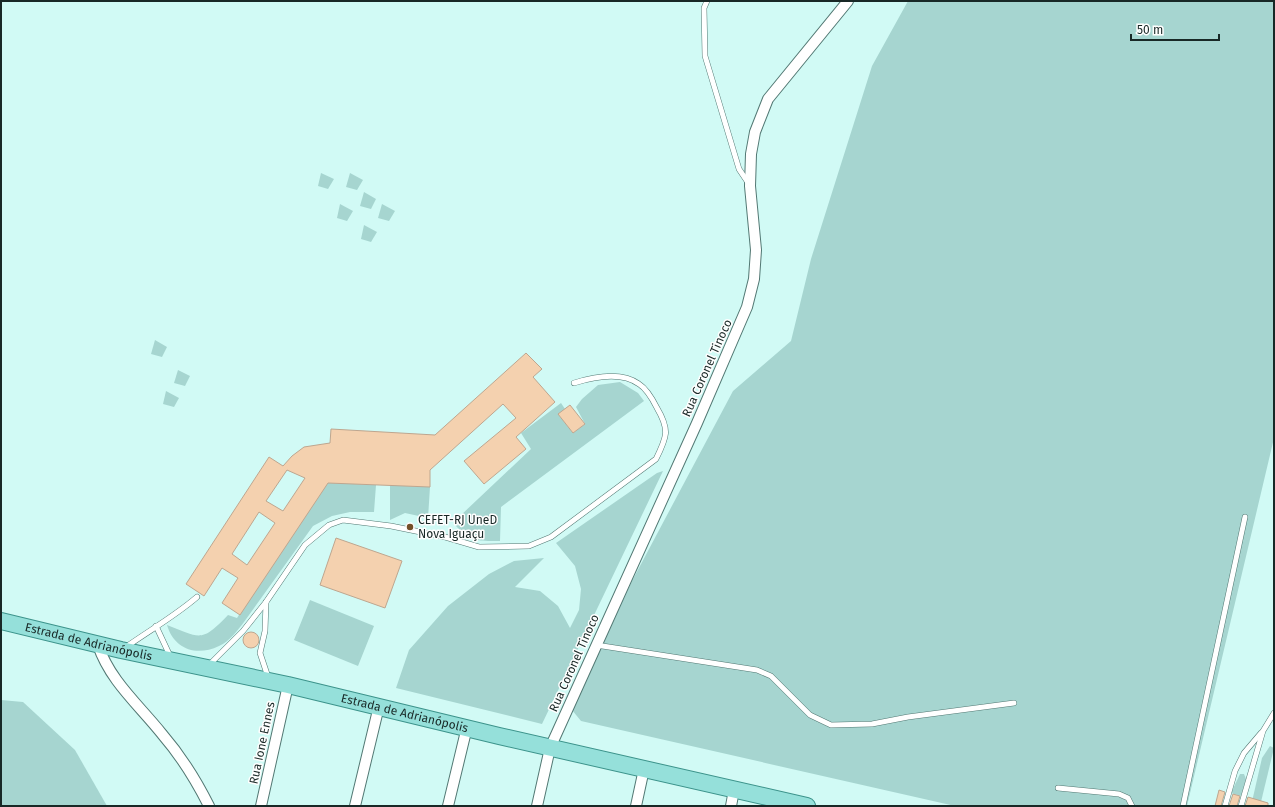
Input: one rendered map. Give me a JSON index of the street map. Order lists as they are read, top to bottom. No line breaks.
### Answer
{"streets":{"main road":["Estrada de Adrianópolis"],"street":["Rua Coronel Tinoco","Rua Ione Ennes"]},"crossings":[["Rua Coronel Tinoco","Estrada de Adrianópolis"],["Estrada de Adrianópolis","Rua Ione Ennes"]],"places":["CEFET-RJ UneD Nova Iguaçu"],"scale_bar":"50 m"}
